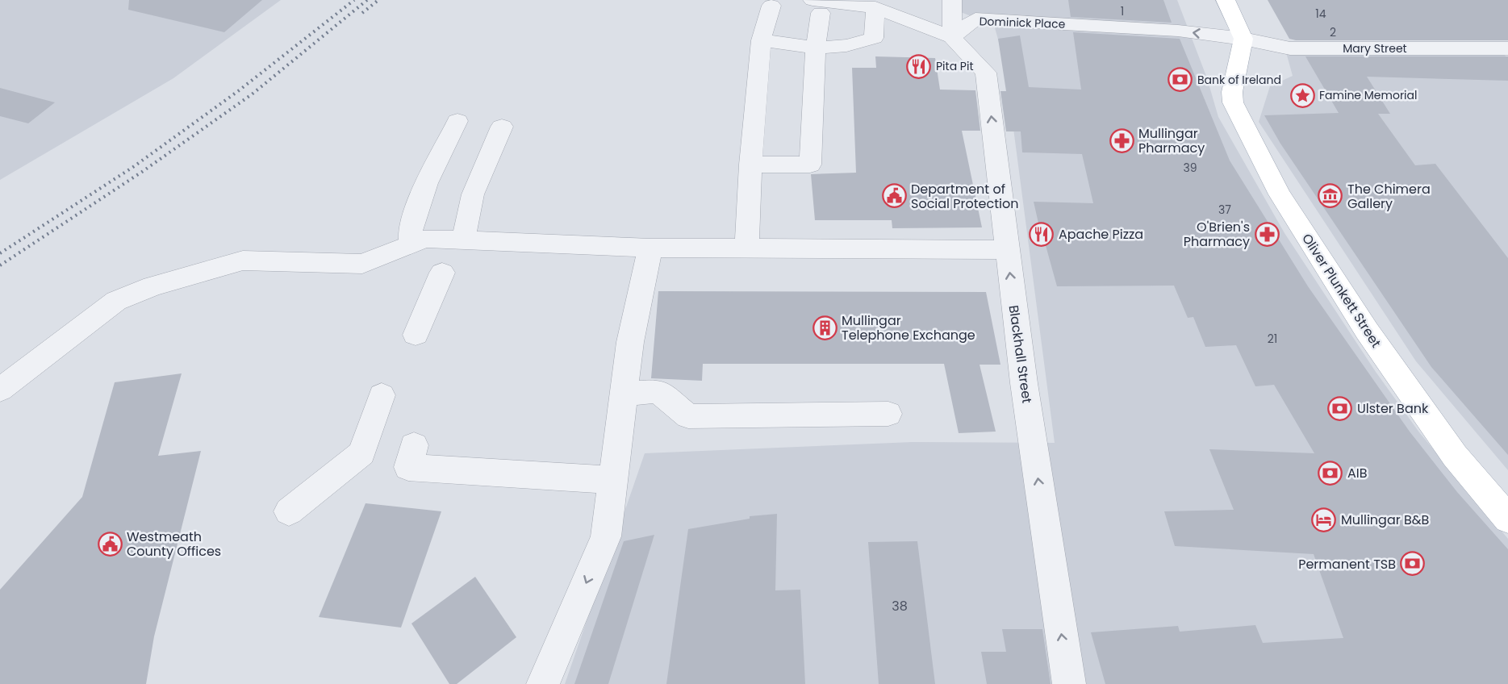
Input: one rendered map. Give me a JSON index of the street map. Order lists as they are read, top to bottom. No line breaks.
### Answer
{"streets":{"main road":["Oliver Plunkett Street"],"street":["Dominick Place","Mary Street","Blackhall Street"]},"crossings":[["Dominick Place","Mary Street"],["Dominick Place","Oliver Plunkett Street"],["Dominick Place","Blackhall Street"],["Mary Street","Oliver Plunkett Street"]],"one_way":["Dominick Place","Blackhall Street"],"places":{"restaurant":["Pita Pit","Apache Pizza"],"bank":["Bank of Ireland","Ulster Bank","AIB","Permanent TSB"],"place":["Famine Memorial"],"pharmacy":["Mullingar Pharmacy","O'Brien's Pharmacy"],"public building":["Department of Social Protection","Westmeath County Offices"],"museum":["The Chimera Gallery"],"building":["Mullingar Telephone Exchange"],"hotel":["Mullingar B&B"]},"house_numbers":["1","14","2","39","37","21","38"]}
